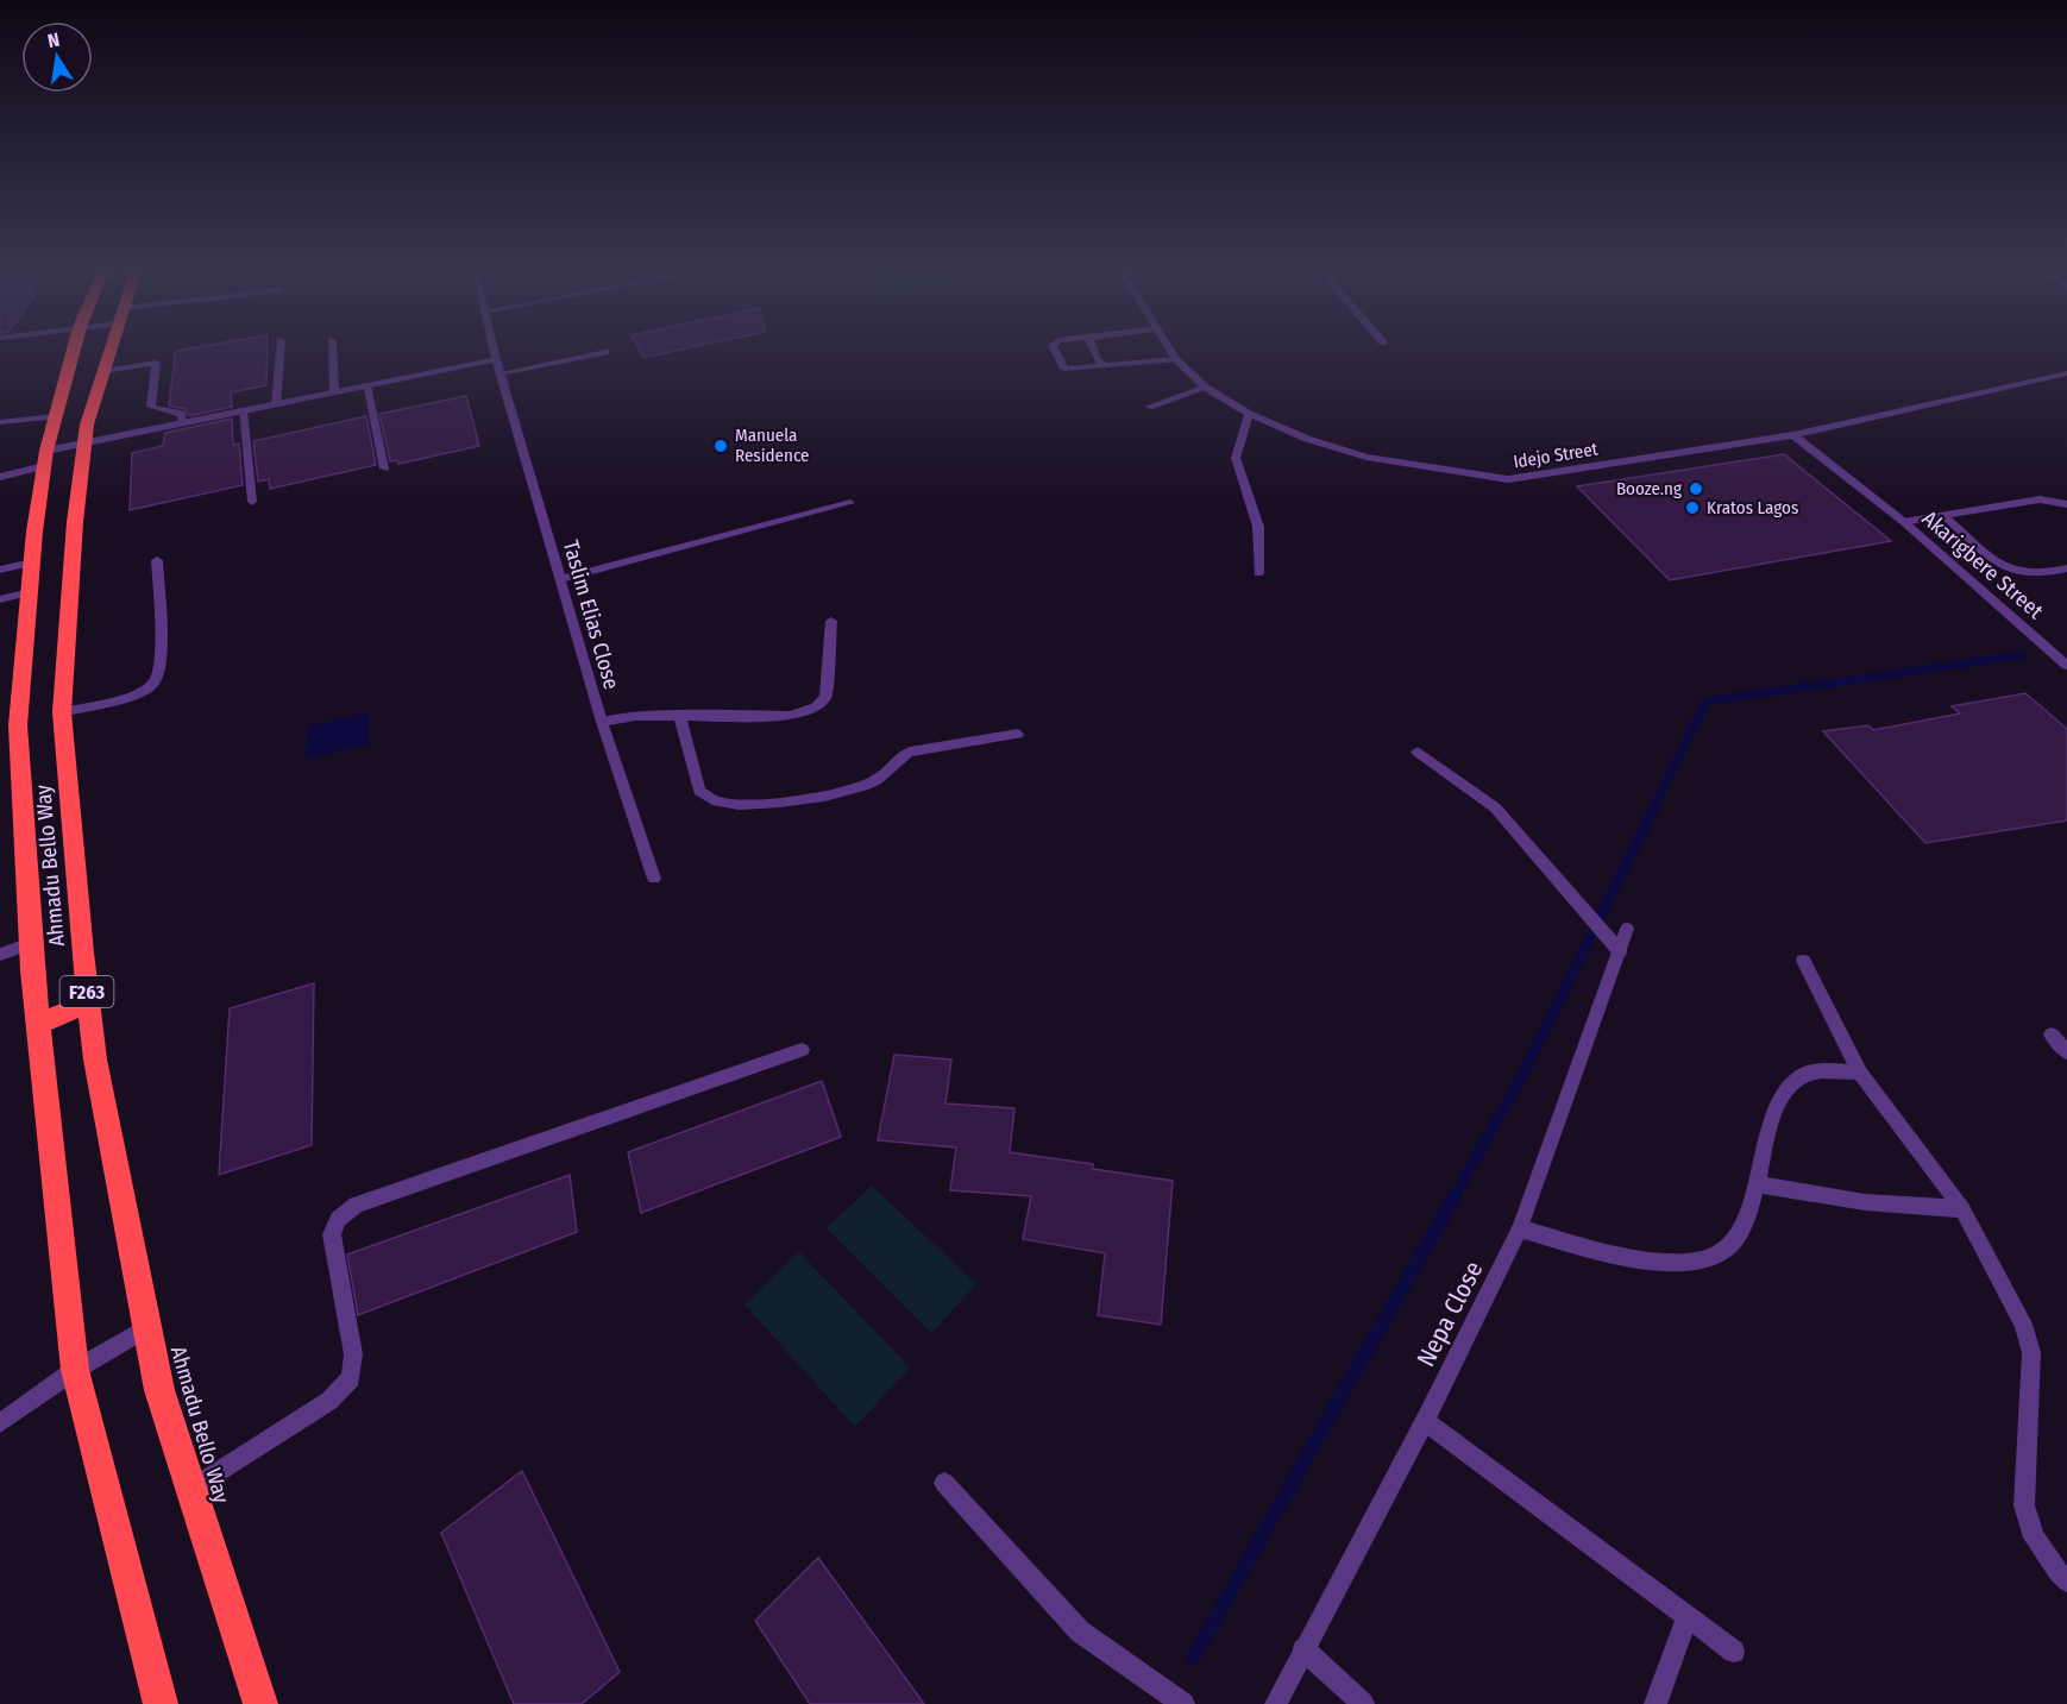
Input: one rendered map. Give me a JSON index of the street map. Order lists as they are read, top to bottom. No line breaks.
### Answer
{"streets":{"highway":["Ahmadu Bello Way","F263"],"street":["Idejo Street","Akarigbere Street","Taslim Elias Close","Nepa Close"]},"crossings":[["Idejo Street","Akarigbere Street"]],"places":["Manuela Residence","Booze.ng","Kratos Lagos"],"north":"top"}
